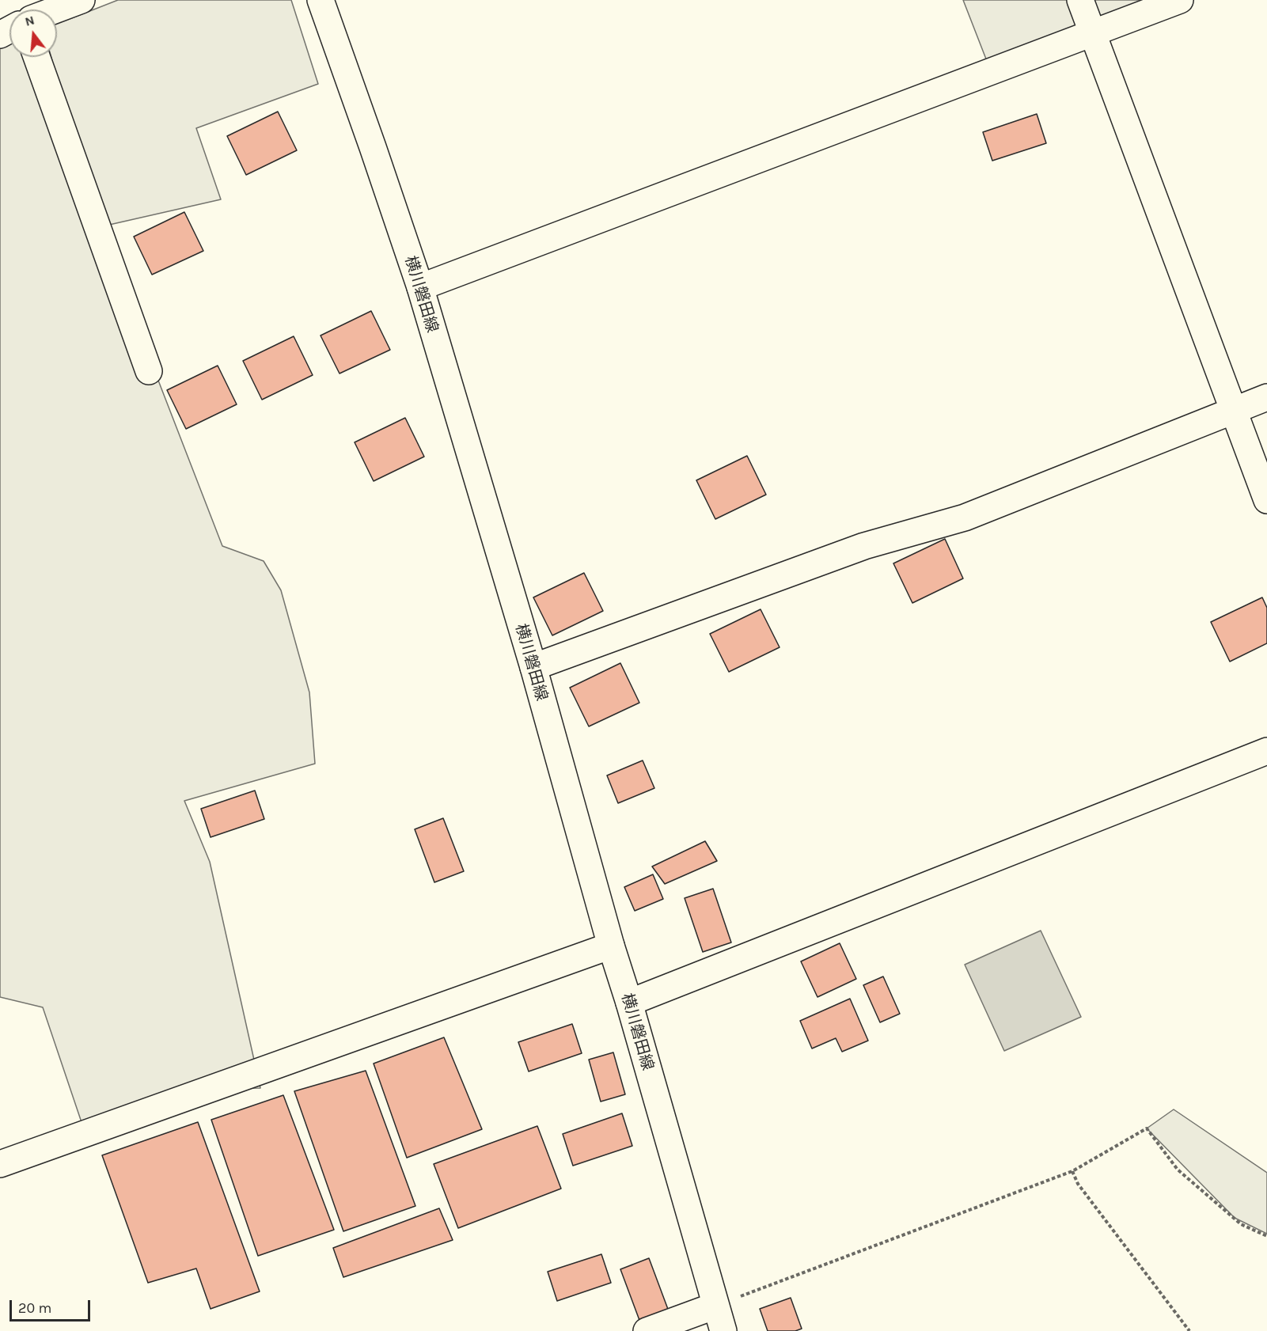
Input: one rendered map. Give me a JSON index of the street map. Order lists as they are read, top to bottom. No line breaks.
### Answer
{"streets":{"street":["横川磐田線"]},"scale_bar":"20 m","north":"top"}
